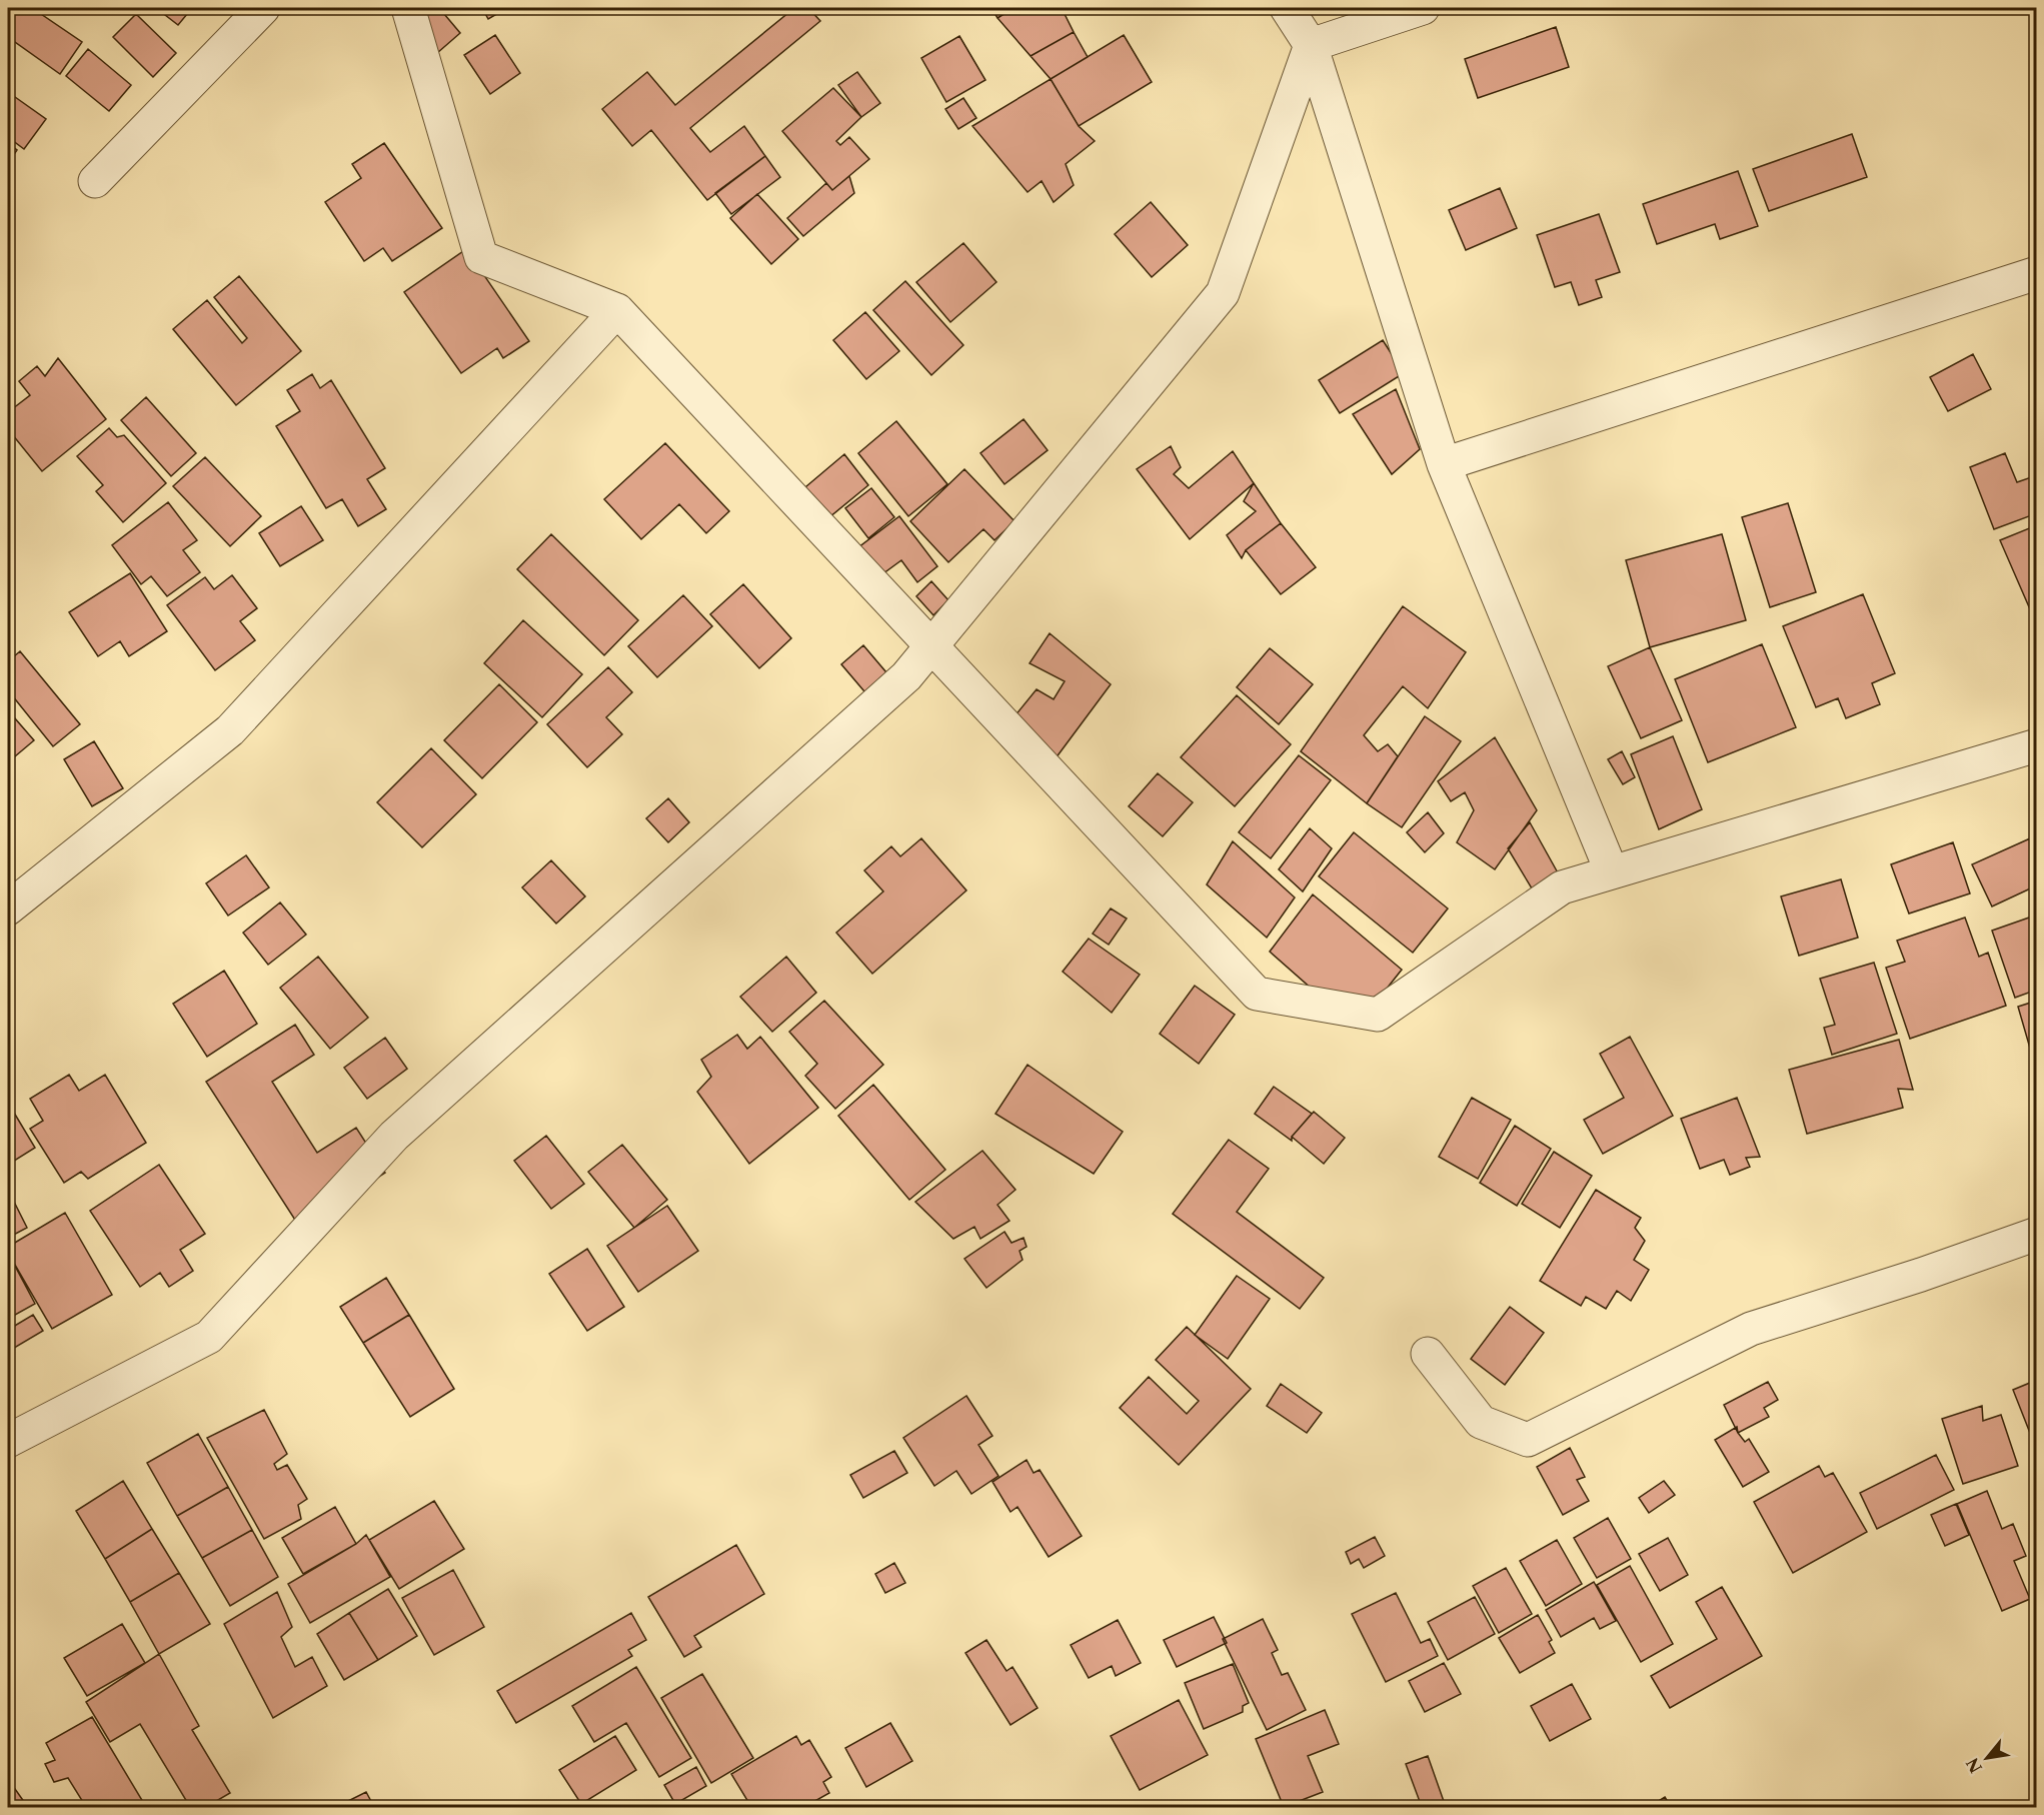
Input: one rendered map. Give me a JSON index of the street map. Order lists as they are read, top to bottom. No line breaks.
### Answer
{"north":"bottom left"}
